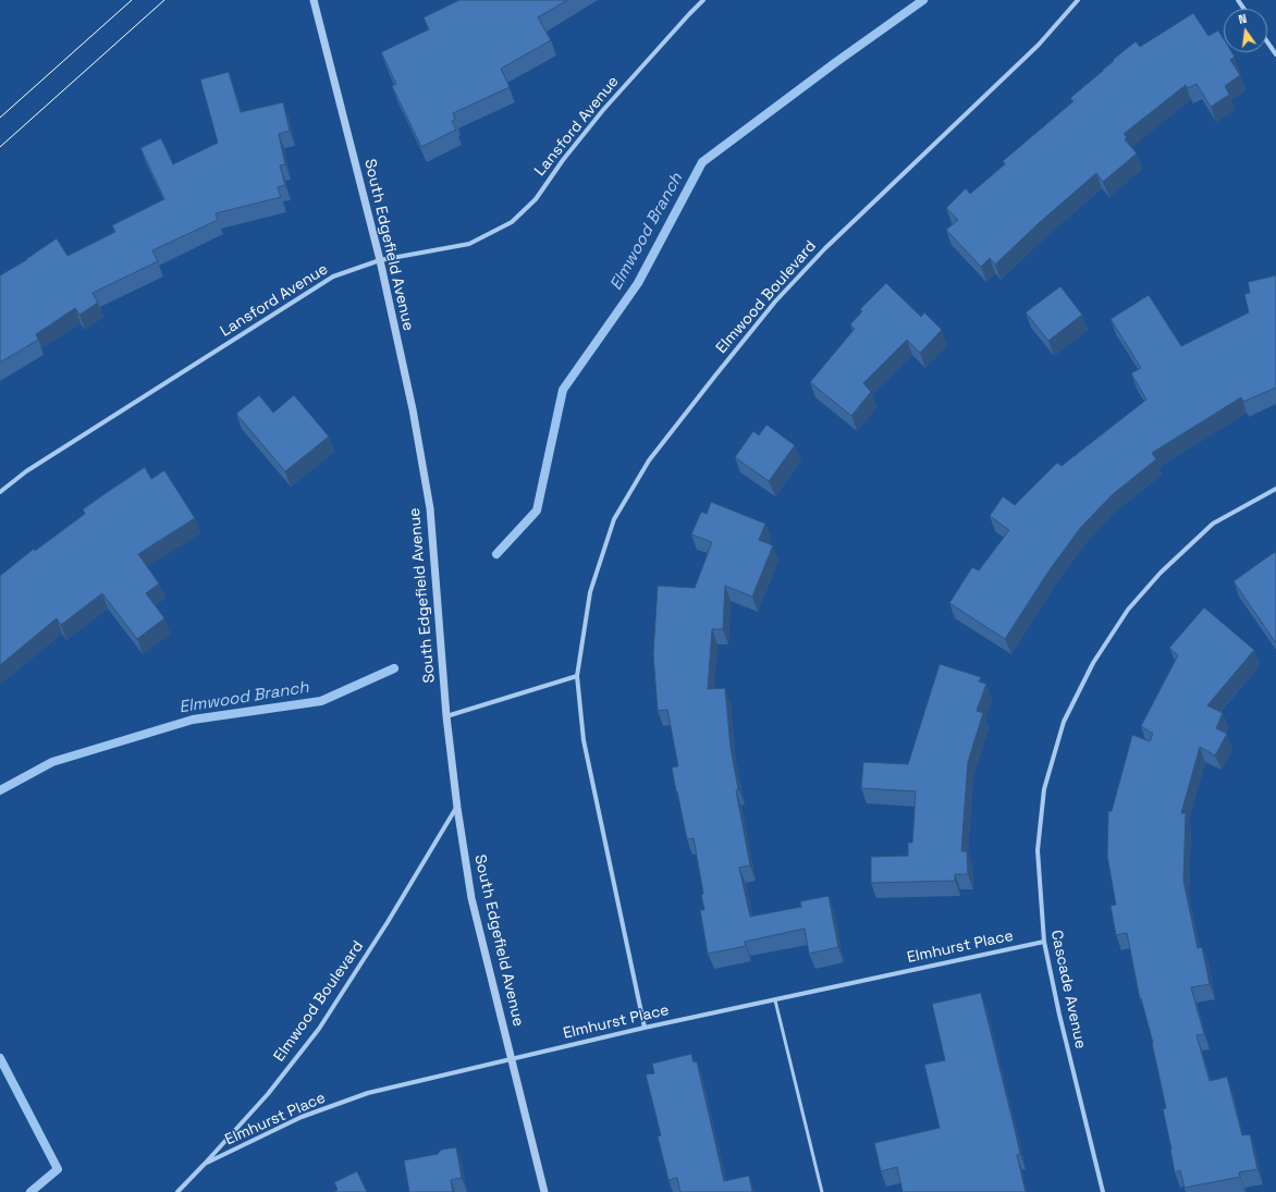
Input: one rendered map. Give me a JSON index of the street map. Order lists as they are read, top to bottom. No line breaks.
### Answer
{"streets":{"street":["Lansford Avenue","South Edgefield Avenue","Elmwood Boulevard","Elmhurst Place","Cascade Avenue"]},"crossings":[["Lansford Avenue","South Edgefield Avenue"],["South Edgefield Avenue","Elmwood Boulevard"],["South Edgefield Avenue","Elmhurst Place"],["Elmwood Boulevard","Elmhurst Place"],["Elmhurst Place","Cascade Avenue"]],"water":["Elmwood Branch"],"north":"top"}
